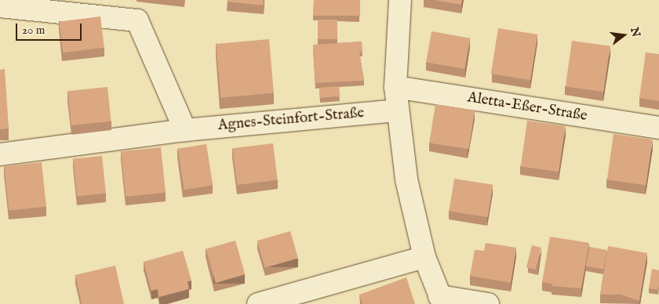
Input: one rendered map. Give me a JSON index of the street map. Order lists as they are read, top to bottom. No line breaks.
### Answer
{"streets":{"street":["Aletta-Eßer-Straße","Agnes-Steinfort-Straße"]},"scale_bar":"20 m","north":"right"}
